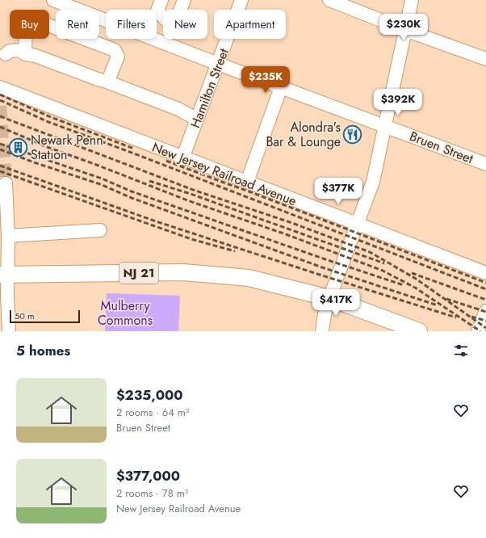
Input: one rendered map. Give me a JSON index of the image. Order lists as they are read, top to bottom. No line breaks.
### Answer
{"streets":{"main road":["NJ 21"],"street":["Hamilton Street","Bruen Street","New Jersey Railroad Avenue"]},"crossings":[["Hamilton Street","Bruen Street"],["Hamilton Street","New Jersey Railroad Avenue"]],"parks":["Mulberry Commons"],"places":{"restaurant":["Alondra's Bar & Lounge"],"building":["Newark Penn Station"]},"scale_bar":"50 m","page":{"chip":["Buy","Rent","Filters","New","Apartment"],"price":["$230K","$235K","$392K","$377K","$417K"],"scale":"50 m","heading":"5 homes","list":[{"name":"$235,000","note":"2 rooms · 64 m² · Bruen Street"},{"name":"$377,000","note":"2 rooms · 78 m² · New Jersey Railroad Avenue"}]}}
